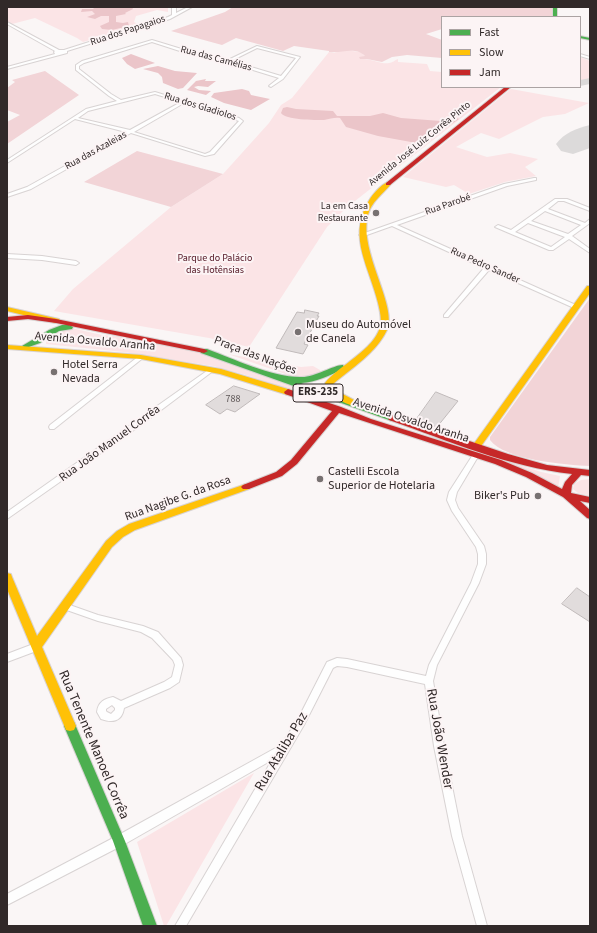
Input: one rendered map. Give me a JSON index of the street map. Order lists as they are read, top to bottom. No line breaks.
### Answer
{"streets":{"street":["Rua dos Papagaios","Rua das Camélias","Rua dos Gladiolos","Avenida José Luiz Corrêa Pinto","Rua das Azaleias","Rua Parobé","Rua Pedro Sander","Avenida Osvaldo Aranha","Praça das Nações","ERS-235","Rua João Manuel Corrêa","Rua Nagibe G. da Rosa","Rua João Wender","Rua Tenente Manoel Corrêa","Rua Ataliba Paz"]},"crossings":[["Rua dos Gladiolos","Rua das Azaleias"],["Avenida José Luiz Corrêa Pinto","Rua Parobé"],["Avenida José Luiz Corrêa Pinto","Praça das Nações"],["Rua Parobé","Rua Pedro Sander"],["Avenida Osvaldo Aranha","Praça das Nações"],["Avenida Osvaldo Aranha","ERS-235"],["Avenida Osvaldo Aranha","Rua João Manuel Corrêa"],["Avenida Osvaldo Aranha","Rua Nagibe G. da Rosa"],["Avenida Osvaldo Aranha","Rua João Wender"],["Praça das Nações","ERS-235"],["Praça das Nações","Rua João Wender"],["Rua Nagibe G. da Rosa","Rua Tenente Manoel Corrêa"],["Rua João Wender","Rua Ataliba Paz"]],"parks":["Parque do Palácio das Hotênsias"],"places":["La em Casa Restaurante","Museu do Automóvel de Canela","Hotel Serra Nevada","Castelli Escola Superior de Hotelaria","Biker's Pub"],"house_numbers":["788"],"legend":["Fast","Slow","Jam"]}
